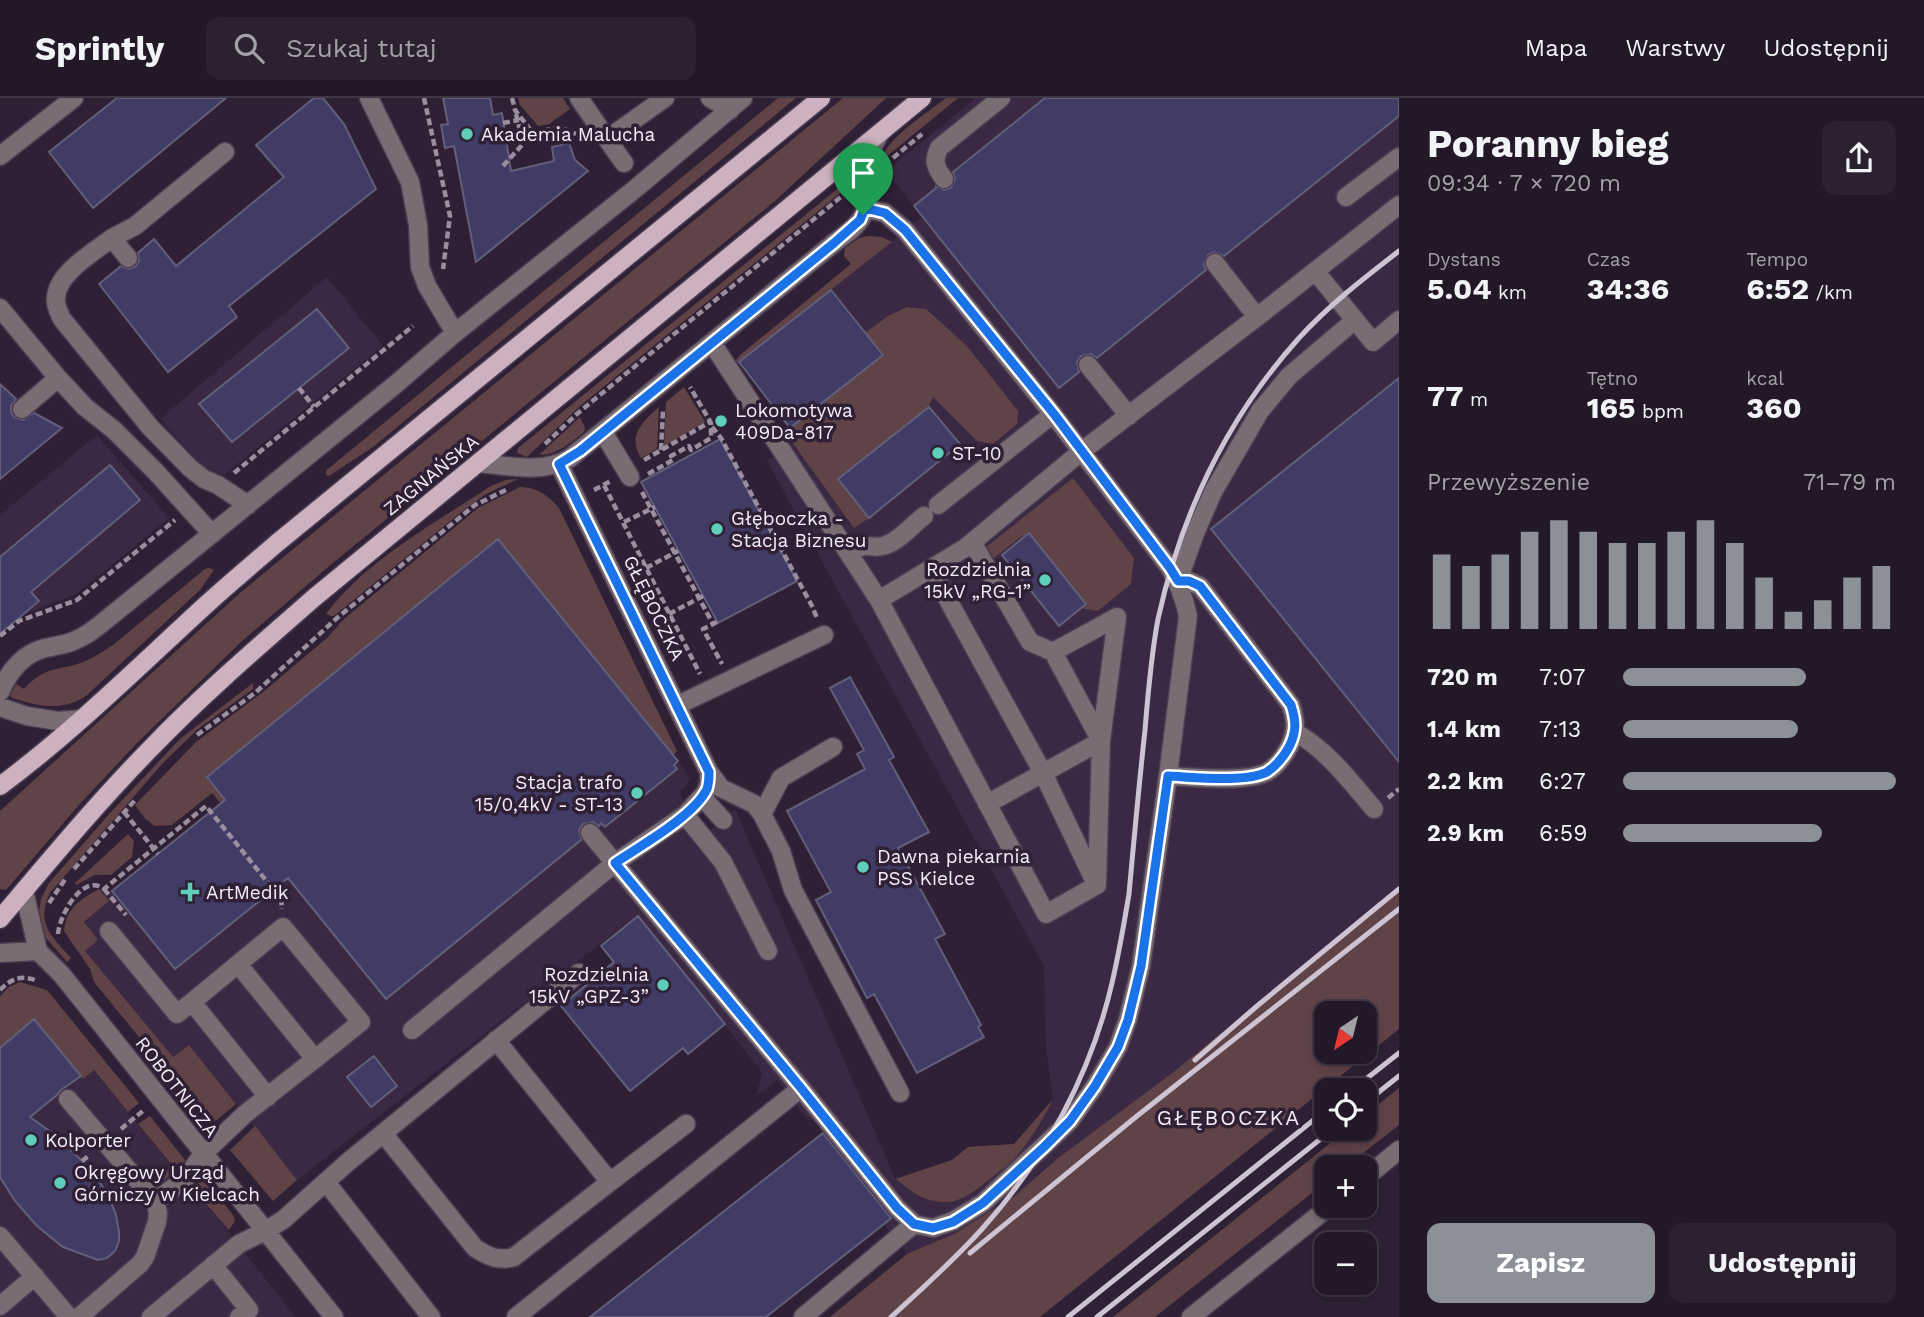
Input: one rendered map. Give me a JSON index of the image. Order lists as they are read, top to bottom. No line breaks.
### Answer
{"streets":{"main road":["ZAGNAŃSKA"],"street":["GŁĘBOCZKA","ROBOTNICZA"]},"districts":["GŁĘBOCZKA"],"places":{"other":["Akademia Malucha","Lokomotywa 409Da-817","ST-10","Głęboczka - Stacja Biznesu","Rozdzielnia 15kV „RG-1”","Stacja trafo 15/0,4kV - ST-13","Dawna piekarnia PSS Kielce","Rozdzielnia 15kV „GPZ-3”","Kolporter","Okręgowy Urząd Górniczy w Kielcach"],"health":["ArtMedik"]},"north":"bottom left","page":{"header":"Sprintly","search":"Szukaj tutaj","nav":["Mapa","Warstwy","Udostępnij"],"heading":["Poranny bieg","09:34 · 7 × 720 m"],"stats":[["Dystans","5.04 km"],["Czas","34:36"],["Tempo","6:52 /km"],["77 m"],["Tętno","165 bpm"],["kcal","360"]],"chart":["Przewyższenie","71–79 m"],"list":[{"name":"720 m","note":"7:07"},{"name":"1.4 km","note":"7:13"},{"name":"2.2 km","note":"6:27"},{"name":"2.9 km","note":"6:59"}],"map_buttons":["+","−"],"buttons":["Zapisz","Udostępnij"]}}
